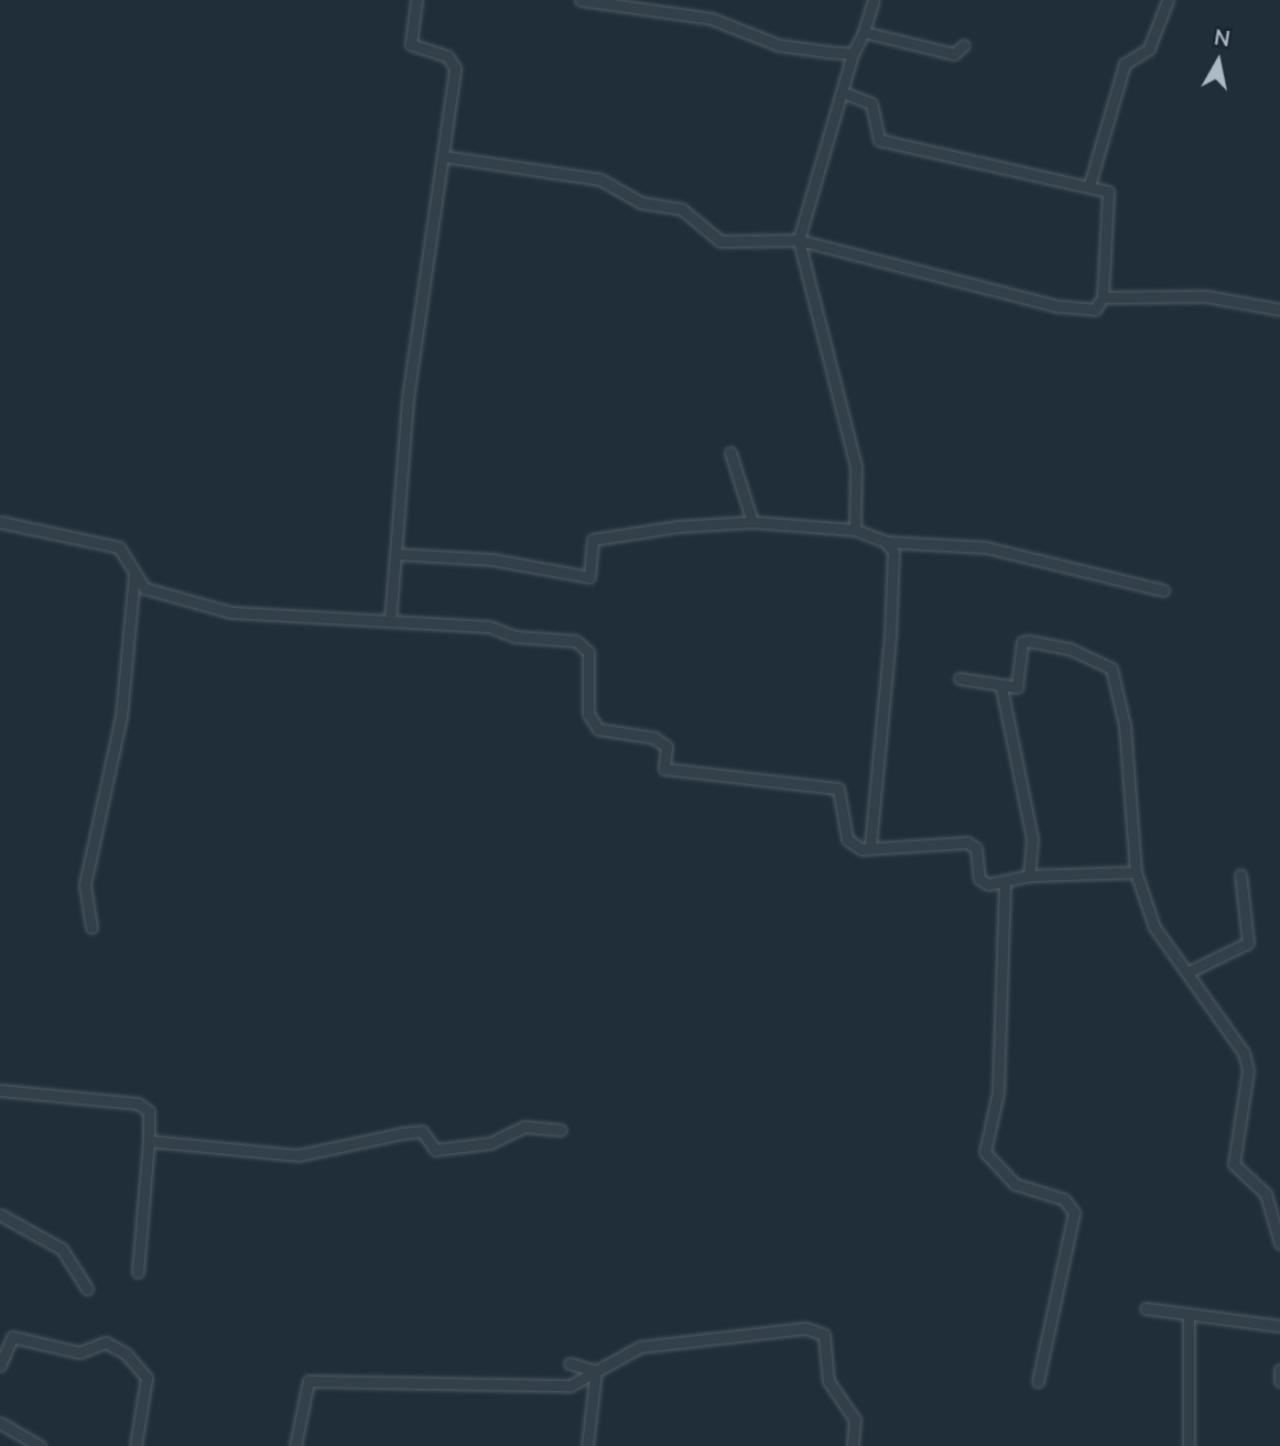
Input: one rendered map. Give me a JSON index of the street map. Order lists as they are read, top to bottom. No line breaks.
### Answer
{"north":"top"}
